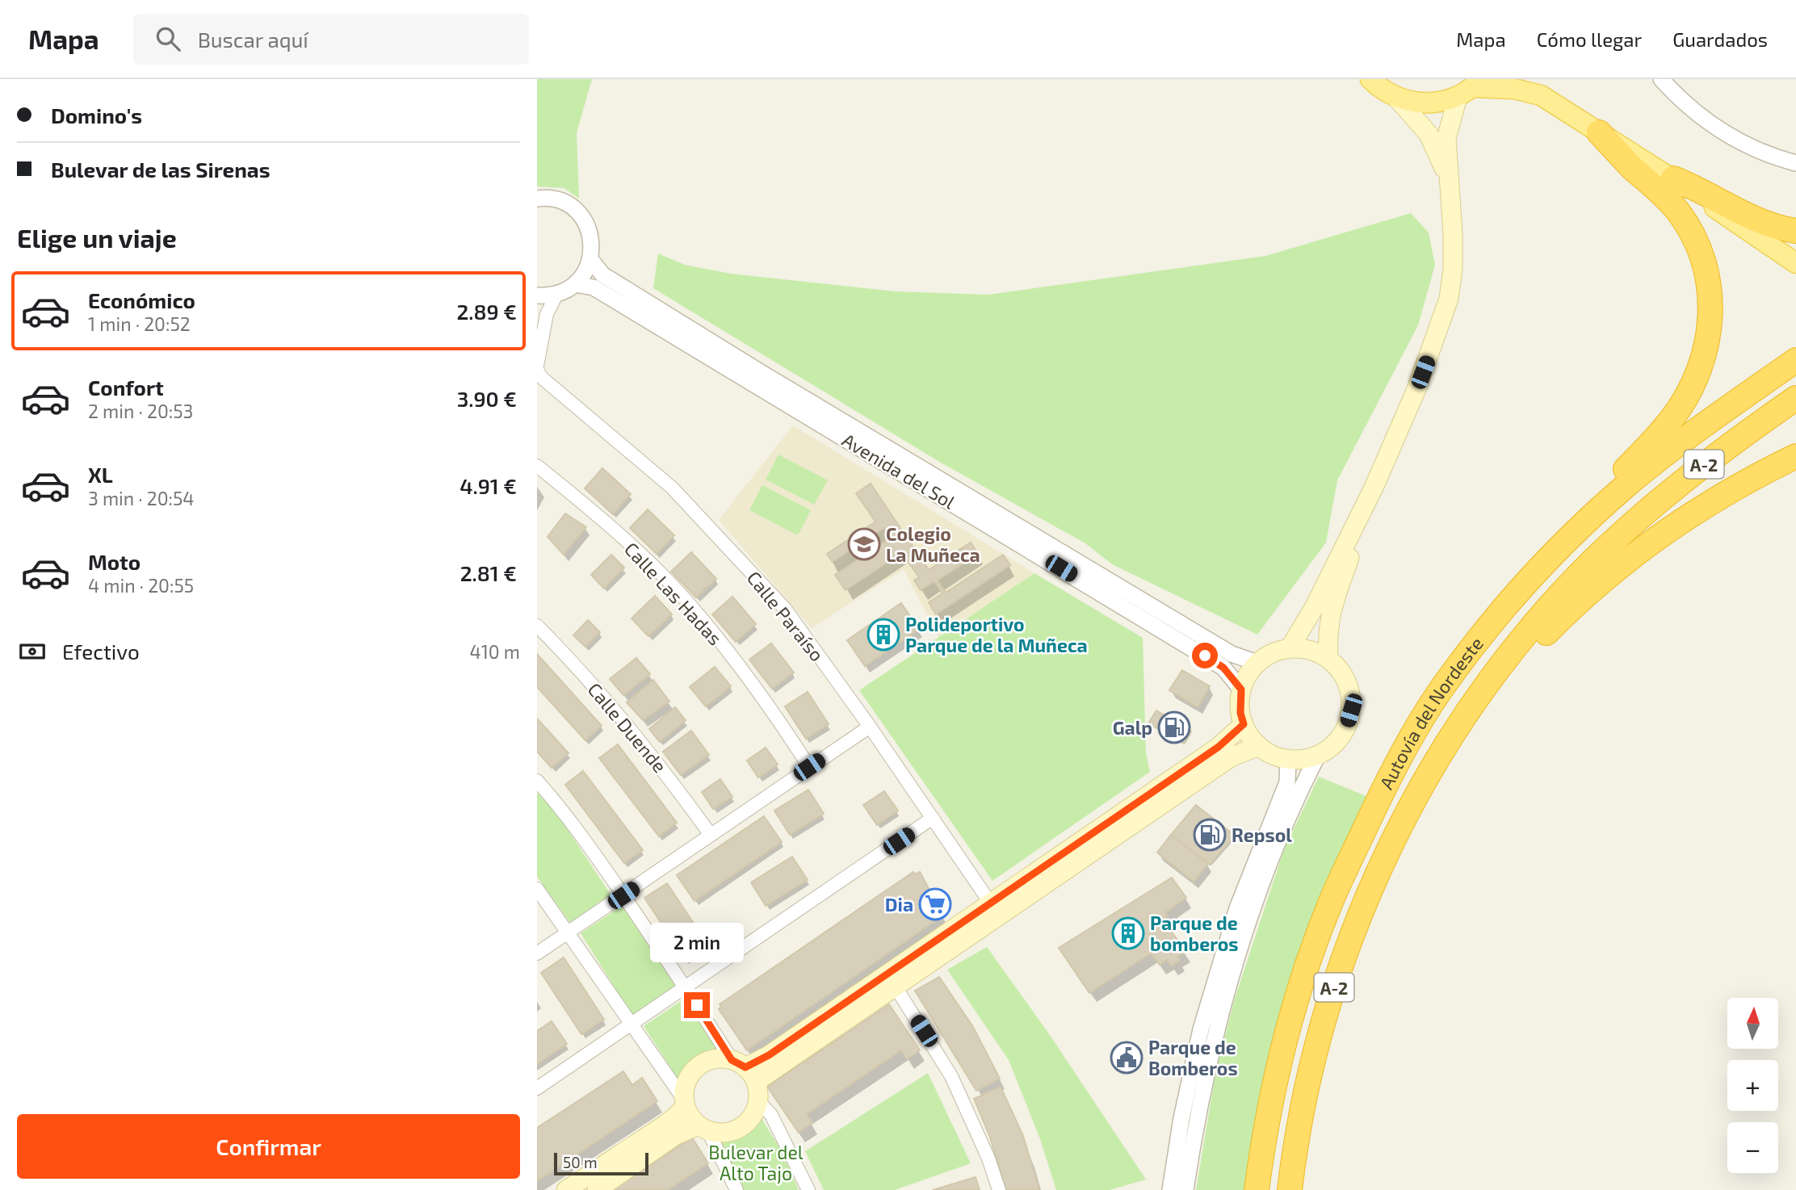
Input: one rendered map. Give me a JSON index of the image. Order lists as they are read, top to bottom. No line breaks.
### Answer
{"streets":{"highway":["A-2","Autovía del Nordeste"],"street":["Avenida del Sol","Calle Las Hadas","Calle Paraíso","Calle Duende"]},"parks":["Bulevar del Alto Tajo"],"places":{"school or university":["Colegio La Muñeca"],"building":["Polideportivo Parque de la Muñeca","Parque de bomberos"],"fuel station":["Galp","Repsol"],"supermarket":["Dia"],"public building":["Parque de Bomberos"]},"scale_bar":"50 m","north":"top","page":{"header":"Mapa","search":"Buscar aquí","nav":["Mapa","Cómo llegar","Guardados"],"banner":["Domino's","Bulevar de las Sirenas"],"heading":"Elige un viaje","list":[{"name":"Económico","note":"1 min · 20:52","value":"2.89 €"},{"name":"Confort","note":"2 min · 20:53","value":"3.90 €"},{"name":"XL","note":"3 min · 20:54","value":"4.91 €"},{"name":"Moto","note":"4 min · 20:55","value":"2.81 €"}],"pay":["Efectivo","410 m"],"bubble":"2 min","map_buttons":["+","−"],"buttons":"Confirmar","scale":"50 m"}}
